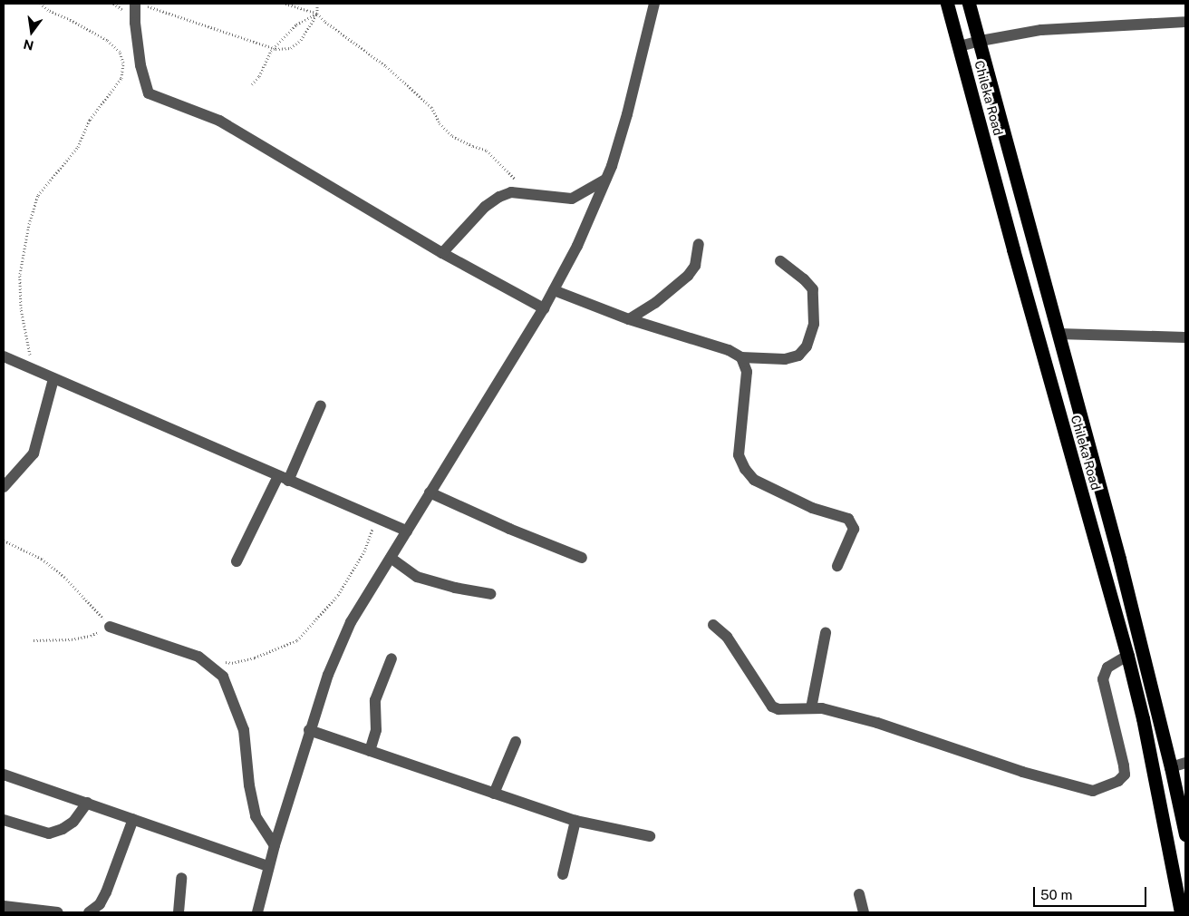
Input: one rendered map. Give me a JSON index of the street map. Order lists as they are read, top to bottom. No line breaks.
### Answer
{"streets":{"highway":["Chileka Road"]},"scale_bar":"50 m","north":"bottom"}
